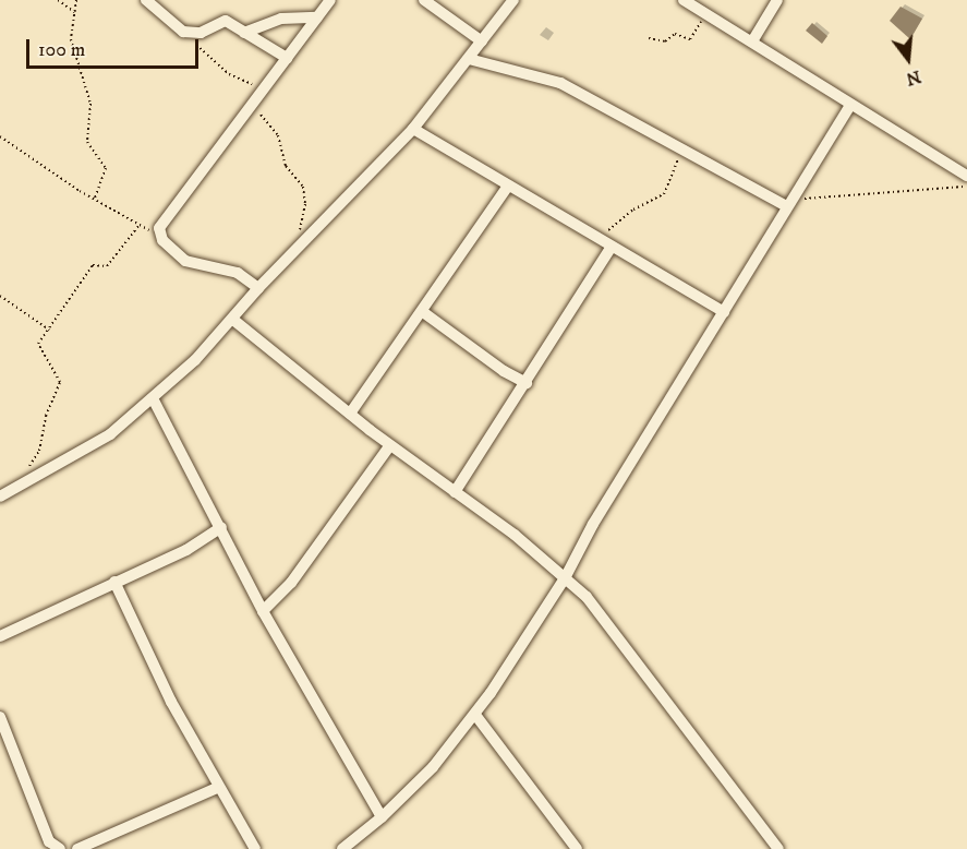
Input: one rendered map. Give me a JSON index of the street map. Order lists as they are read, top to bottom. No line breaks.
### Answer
{"scale_bar":"100 m","north":"bottom"}
